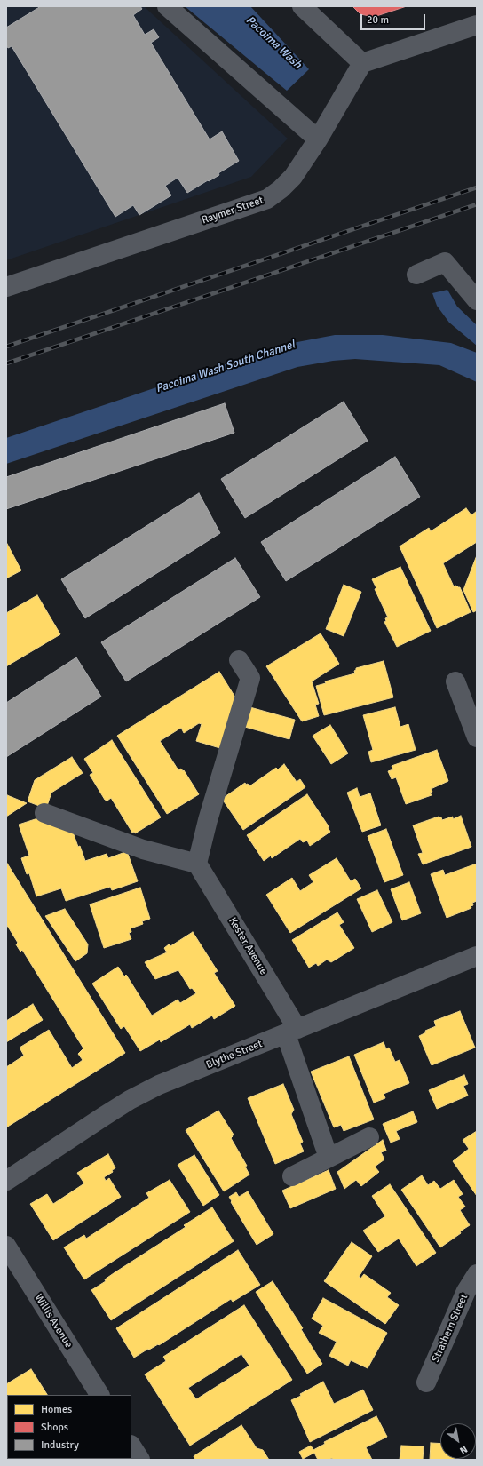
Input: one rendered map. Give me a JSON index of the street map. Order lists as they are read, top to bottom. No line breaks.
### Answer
{"streets":{"street":["Raymer Street","Kester Avenue","Blythe Street","Willis Avenue","Strathern Street"]},"crossings":[["Kester Avenue","Blythe Street"]],"water":["Pacoima Wash","Pacoima Wash South Channel"],"legend":["Homes","Shops","Industry"],"scale_bar":"20 m","north":"bottom right"}
